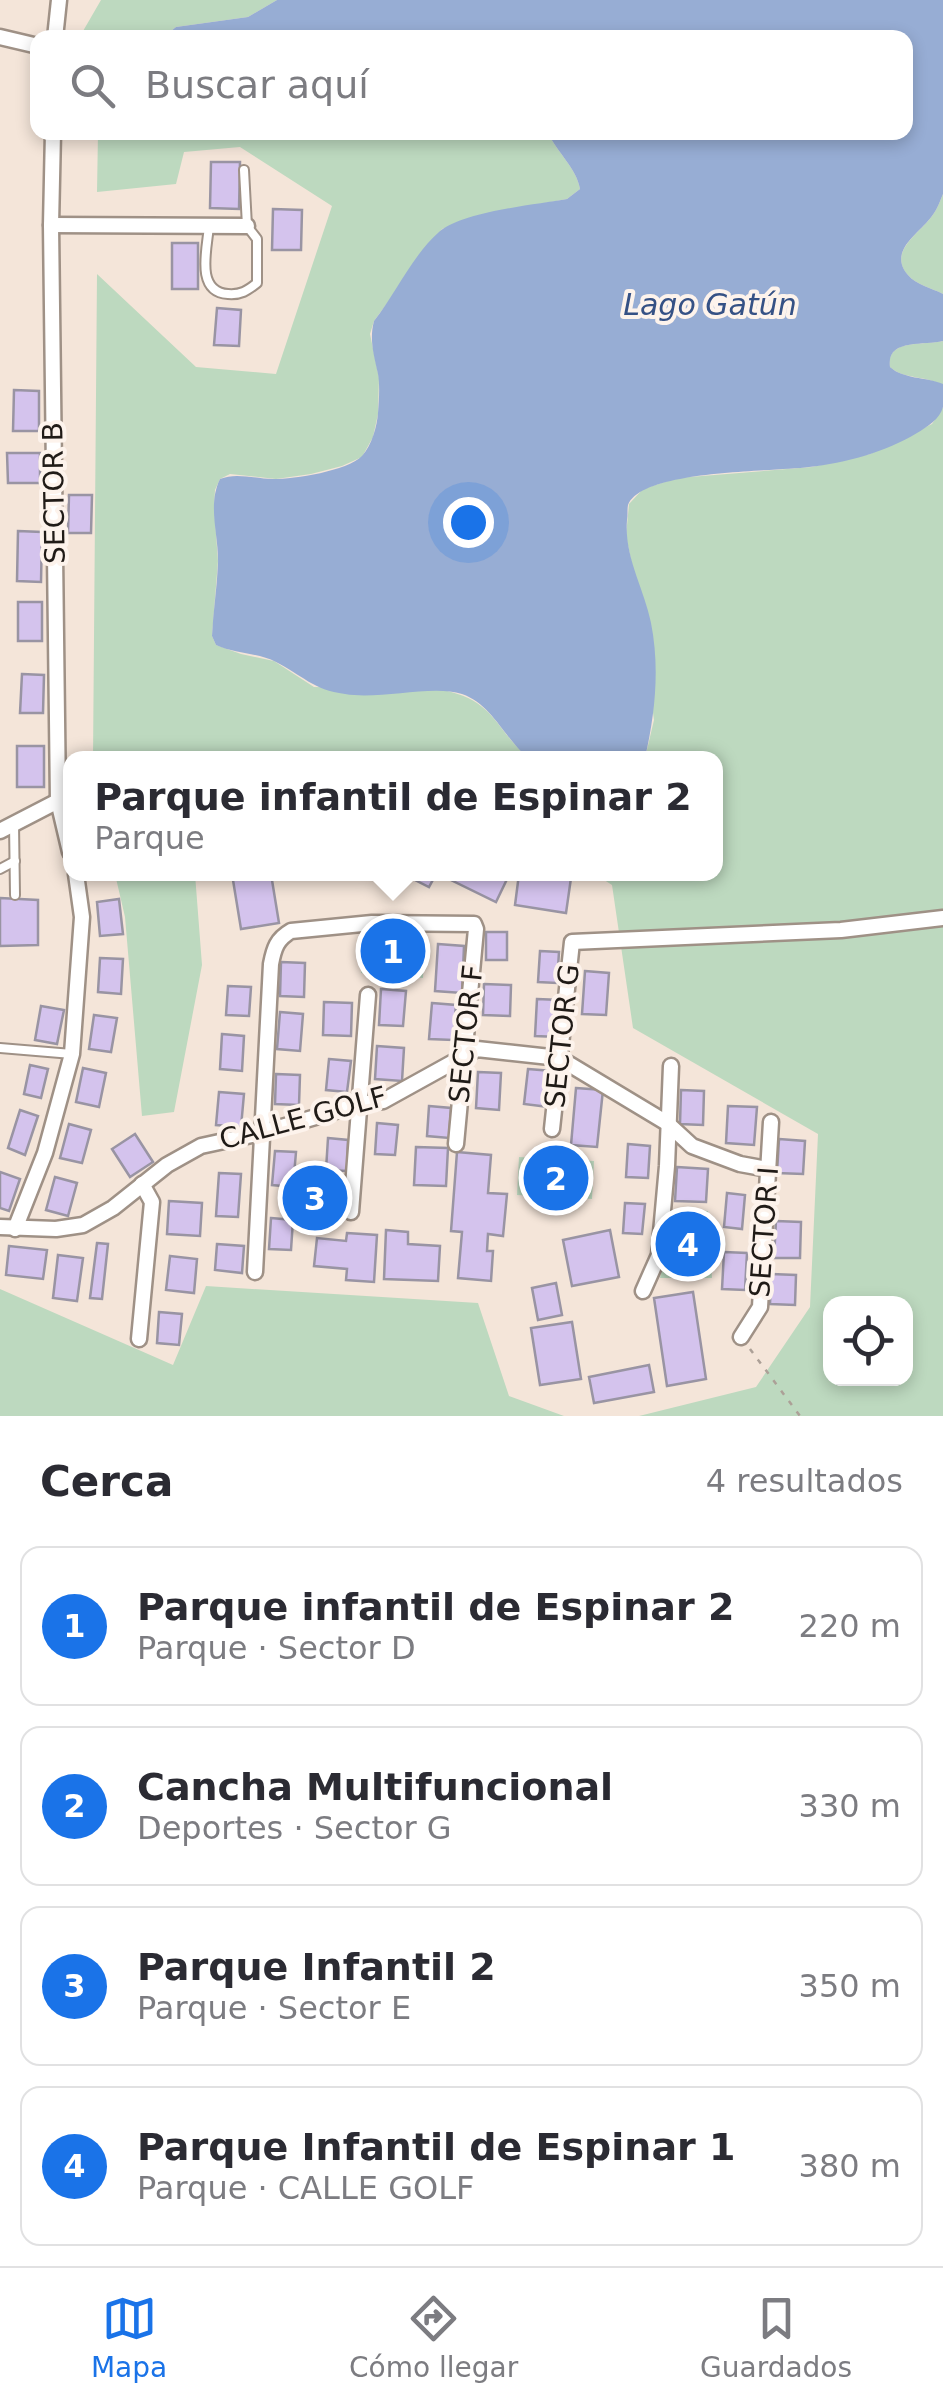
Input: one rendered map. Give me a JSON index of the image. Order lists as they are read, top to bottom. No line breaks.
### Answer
{"streets":{"street":["SECTOR B","SECTOR F","SECTOR G","CALLE GOLF","SECTOR I"]},"crossings":[["SECTOR F","CALLE GOLF"],["SECTOR G","CALLE GOLF"],["CALLE GOLF","SECTOR I"]],"water":["Lago Gatún"],"page":{"search":"Buscar aquí","popup":["Parque infantil de Espinar 2","Parque"],"pins":["1","2","3","4"],"heading":["Cerca","4 resultados"],"list":[{"mark":"1","name":"Parque infantil de Espinar 2","note":"Parque · Sector D","value":"220 m"},{"mark":"2","name":"Cancha Multifuncional","note":"Deportes · Sector G","value":"330 m"},{"mark":"3","name":"Parque Infantil 2","note":"Parque · Sector E","value":"350 m"},{"mark":"4","name":"Parque Infantil de Espinar 1","note":"Parque · CALLE GOLF","value":"380 m"}],"nav":["Mapa","Cómo llegar","Guardados"]}}
